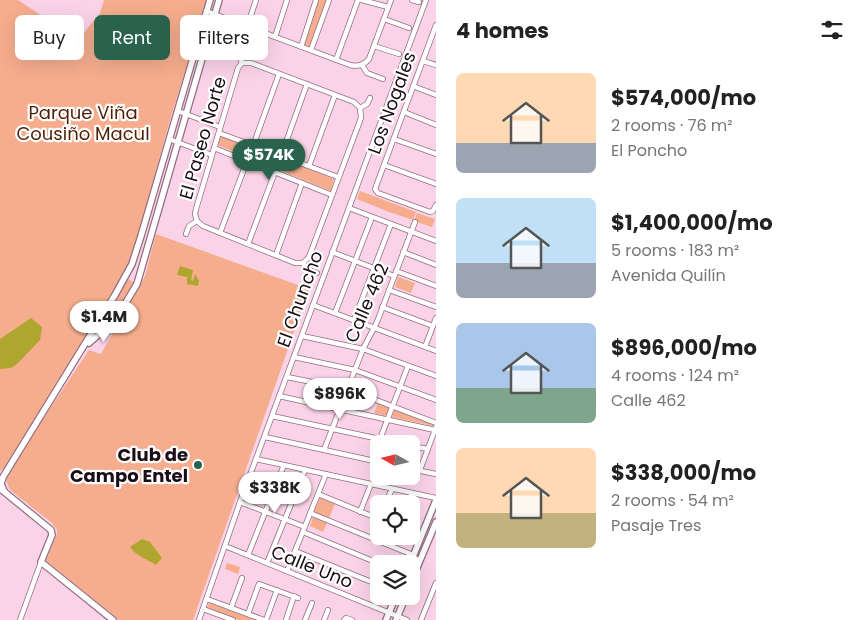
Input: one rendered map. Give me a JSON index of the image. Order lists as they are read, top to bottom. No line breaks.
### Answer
{"streets":{"street":["Los Nogales","El Paseo Norte","El Chuncho","Calle 462","Calle Uno"]},"crossings":[["El Chuncho","Calle Uno"]],"parks":["Parque Viña Cousiño Macul"],"places":["Club de Campo Entel"],"north":"left","page":{"heading":"4 homes","chip":["Buy","Rent","Filters"],"list":[{"name":"$574,000/mo","note":"2 rooms · 76 m² · El Poncho"},{"name":"$1,400,000/mo","note":"5 rooms · 183 m² · Avenida Quilín"},{"name":"$896,000/mo","note":"4 rooms · 124 m² · Calle 462"},{"name":"$338,000/mo","note":"2 rooms · 54 m² · Pasaje Tres"}],"price":["$574K","$1.4M","$896K","$338K"]}}
